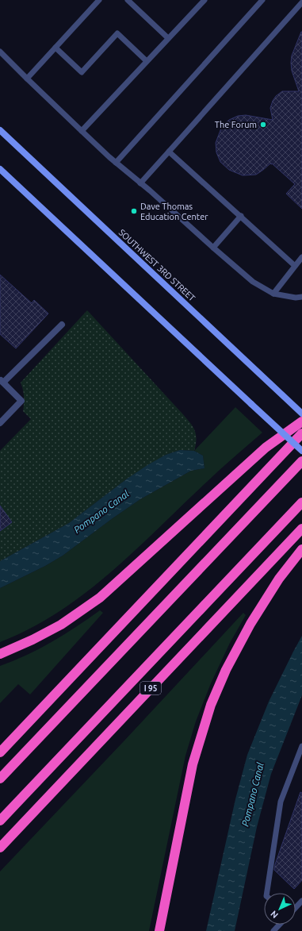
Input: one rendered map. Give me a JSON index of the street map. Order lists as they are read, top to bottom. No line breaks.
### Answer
{"streets":{"highway":["I 95"],"street":["SOUTHWEST 3RD STREET"]},"water":["Pompano Canal"],"places":["The Forum","Dave Thomas Education Center"],"north":"bottom left"}
